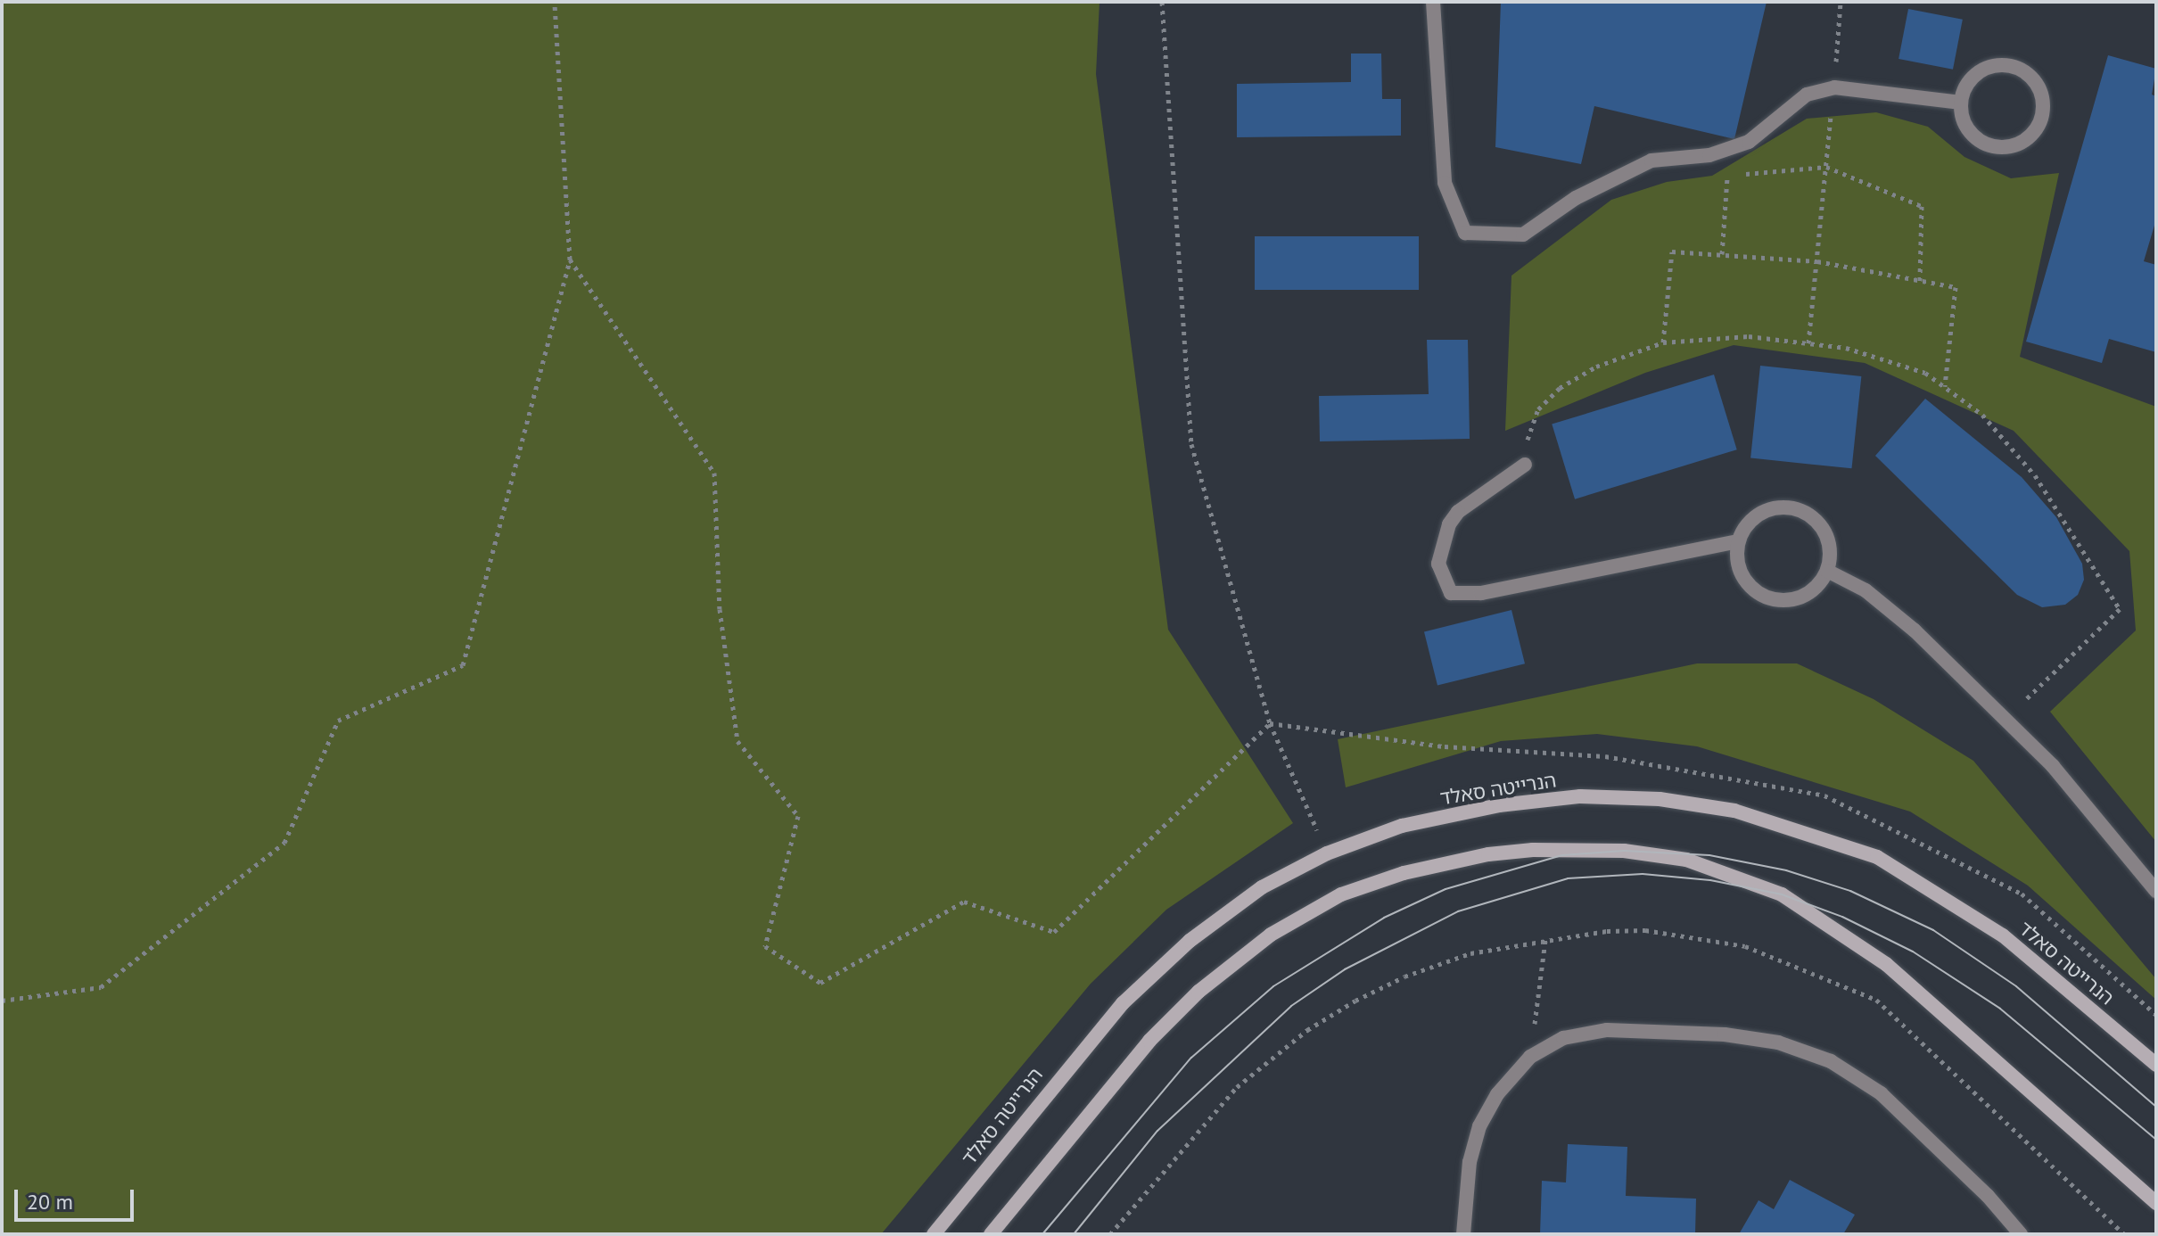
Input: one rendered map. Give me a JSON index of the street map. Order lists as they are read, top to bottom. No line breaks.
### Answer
{"streets":{"main road":["הנרייטה סאלד"]},"scale_bar":"20 m"}
